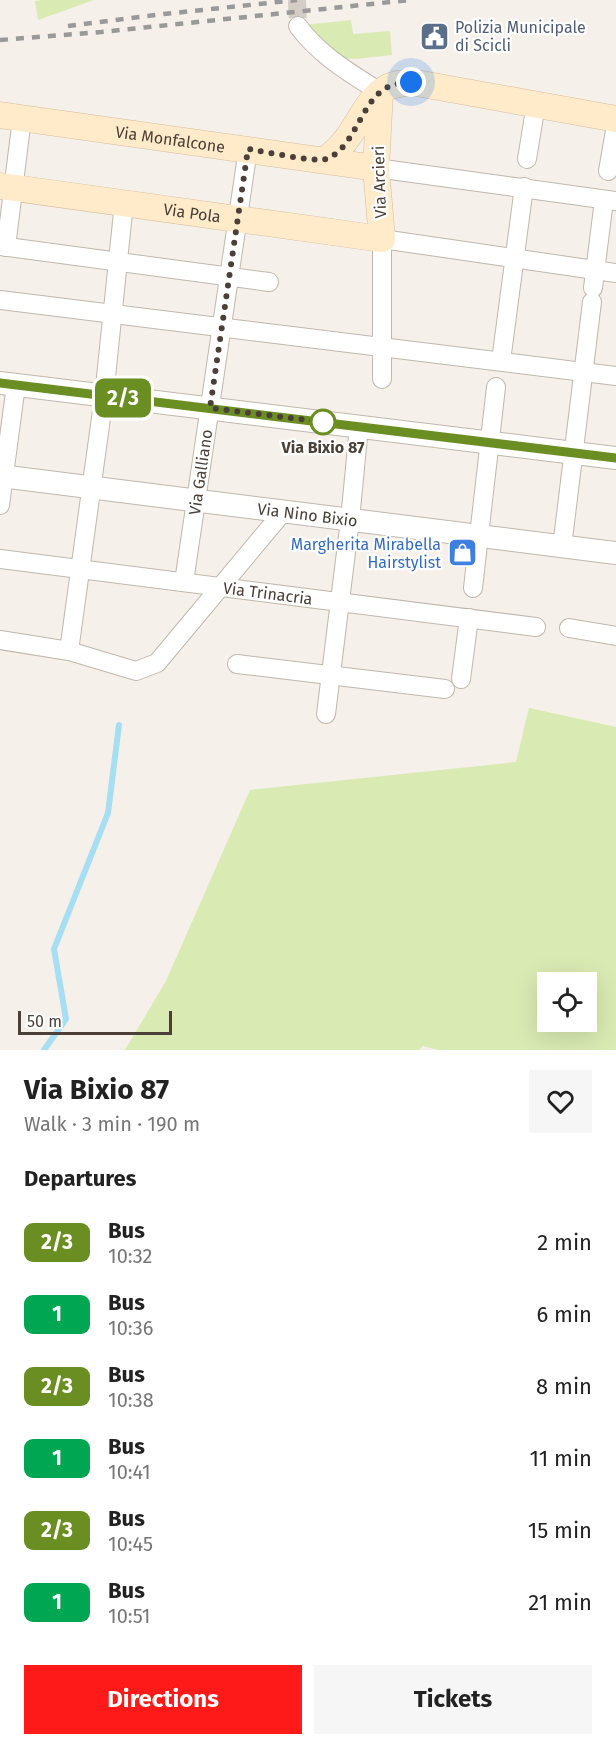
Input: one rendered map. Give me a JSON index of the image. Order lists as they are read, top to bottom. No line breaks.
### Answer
{"streets":{"main road":["Via Monfalcone","Via Arcieri","Via Pola"],"street":["Via Galliano","Via Nino Bixio","Via Trinacria"]},"crossings":[["Via Monfalcone","Via Arcieri"],["Via Monfalcone","Via Galliano"],["Via Arcieri","Via Pola"],["Via Pola","Via Galliano"],["Via Galliano","Via Nino Bixio"],["Via Galliano","Via Trinacria"]],"places":{"public building":["Polizia Municipale di Scicli"],"other":["Via Bixio 87"],"shop":["Margherita Mirabella Hairstylist"]},"lines":["bus line 2/3"],"scale_bar":"50 m","page":{"on_map":"2/3","scale":"50 m","heading":[["Via Bixio 87","Walk · 3 min · 190 m"],"Departures"],"list":[{"mark":"2/3","name":"Bus","note":"10:32","value":"2 min"},{"mark":"1","name":"Bus","note":"10:36","value":"6 min"},{"mark":"2/3","name":"Bus","note":"10:38","value":"8 min"},{"mark":"1","name":"Bus","note":"10:41","value":"11 min"},{"mark":"2/3","name":"Bus","note":"10:45","value":"15 min"},{"mark":"1","name":"Bus","note":"10:51","value":"21 min"}],"buttons":["Directions","Tickets"]}}
